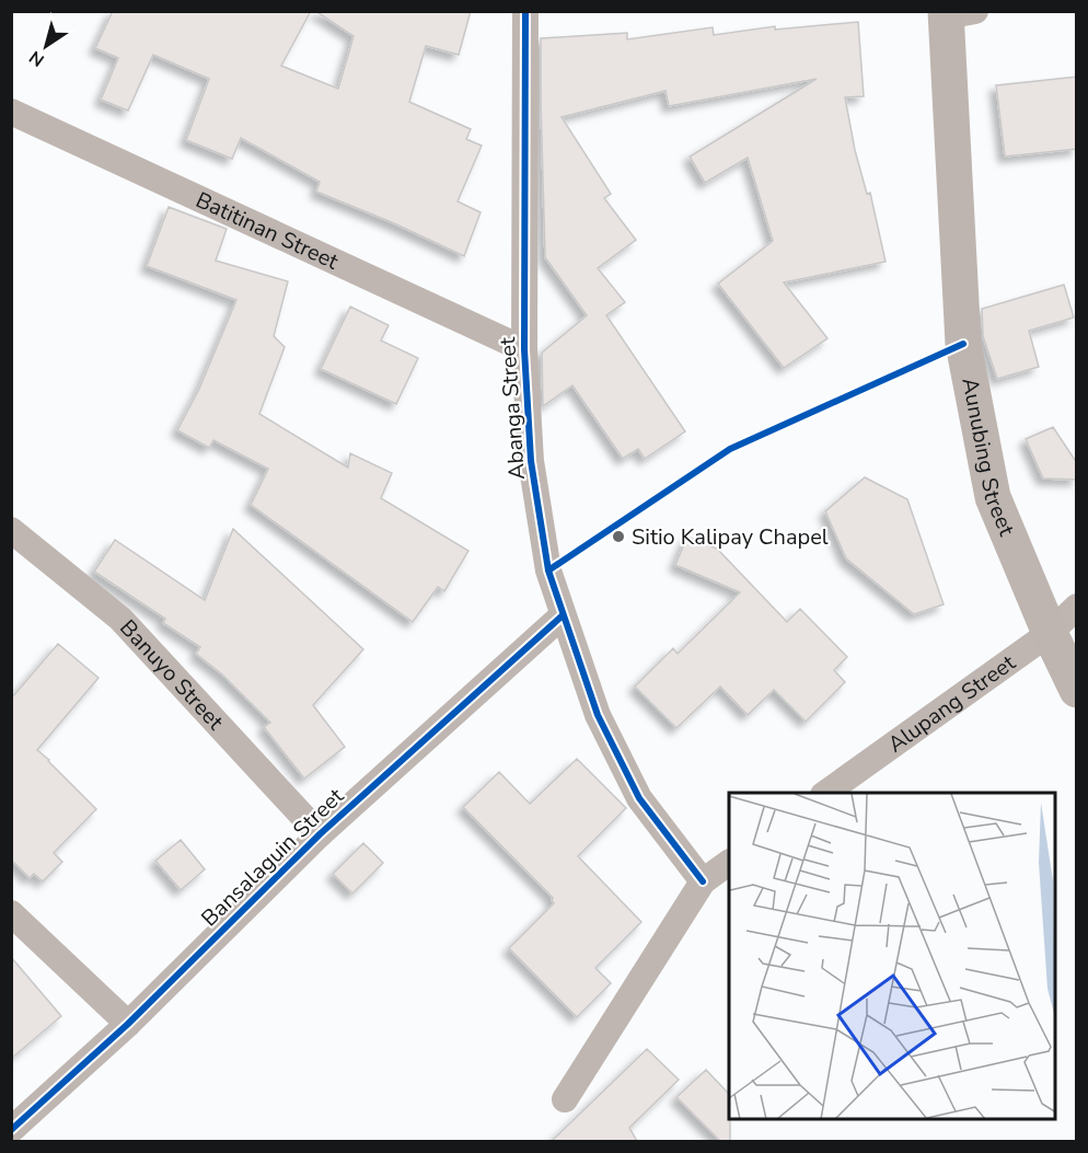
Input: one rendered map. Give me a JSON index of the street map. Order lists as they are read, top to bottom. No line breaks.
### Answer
{"streets":{"main road":["Aunubing Street"],"street":["Batitinan Street","Abanga Street","Banuyo Street","Alupang Street","Bansalaguin Street"]},"crossings":[["Batitinan Street","Abanga Street"],["Abanga Street","Bansalaguin Street"],["Aunubing Street","Alupang Street"],["Banuyo Street","Bansalaguin Street"]],"places":["Sitio Kalipay Chapel"],"north":"bottom left"}
